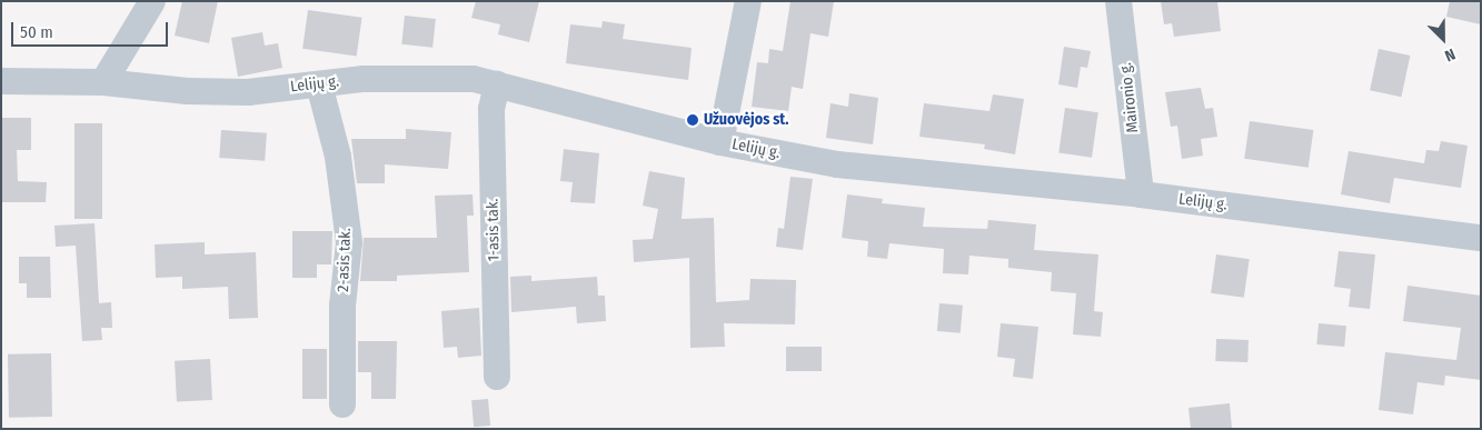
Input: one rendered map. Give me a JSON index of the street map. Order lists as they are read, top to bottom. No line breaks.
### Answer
{"streets":{"street":["Lelijų g.","Maironio g.","1-asis tak.","2-asis tak."]},"crossings":[["Lelijų g.","Maironio g."],["Lelijų g.","1-asis tak."],["Lelijų g.","2-asis tak."]],"places":["Užuovėjos st."],"scale_bar":"50 m","north":"bottom right"}
